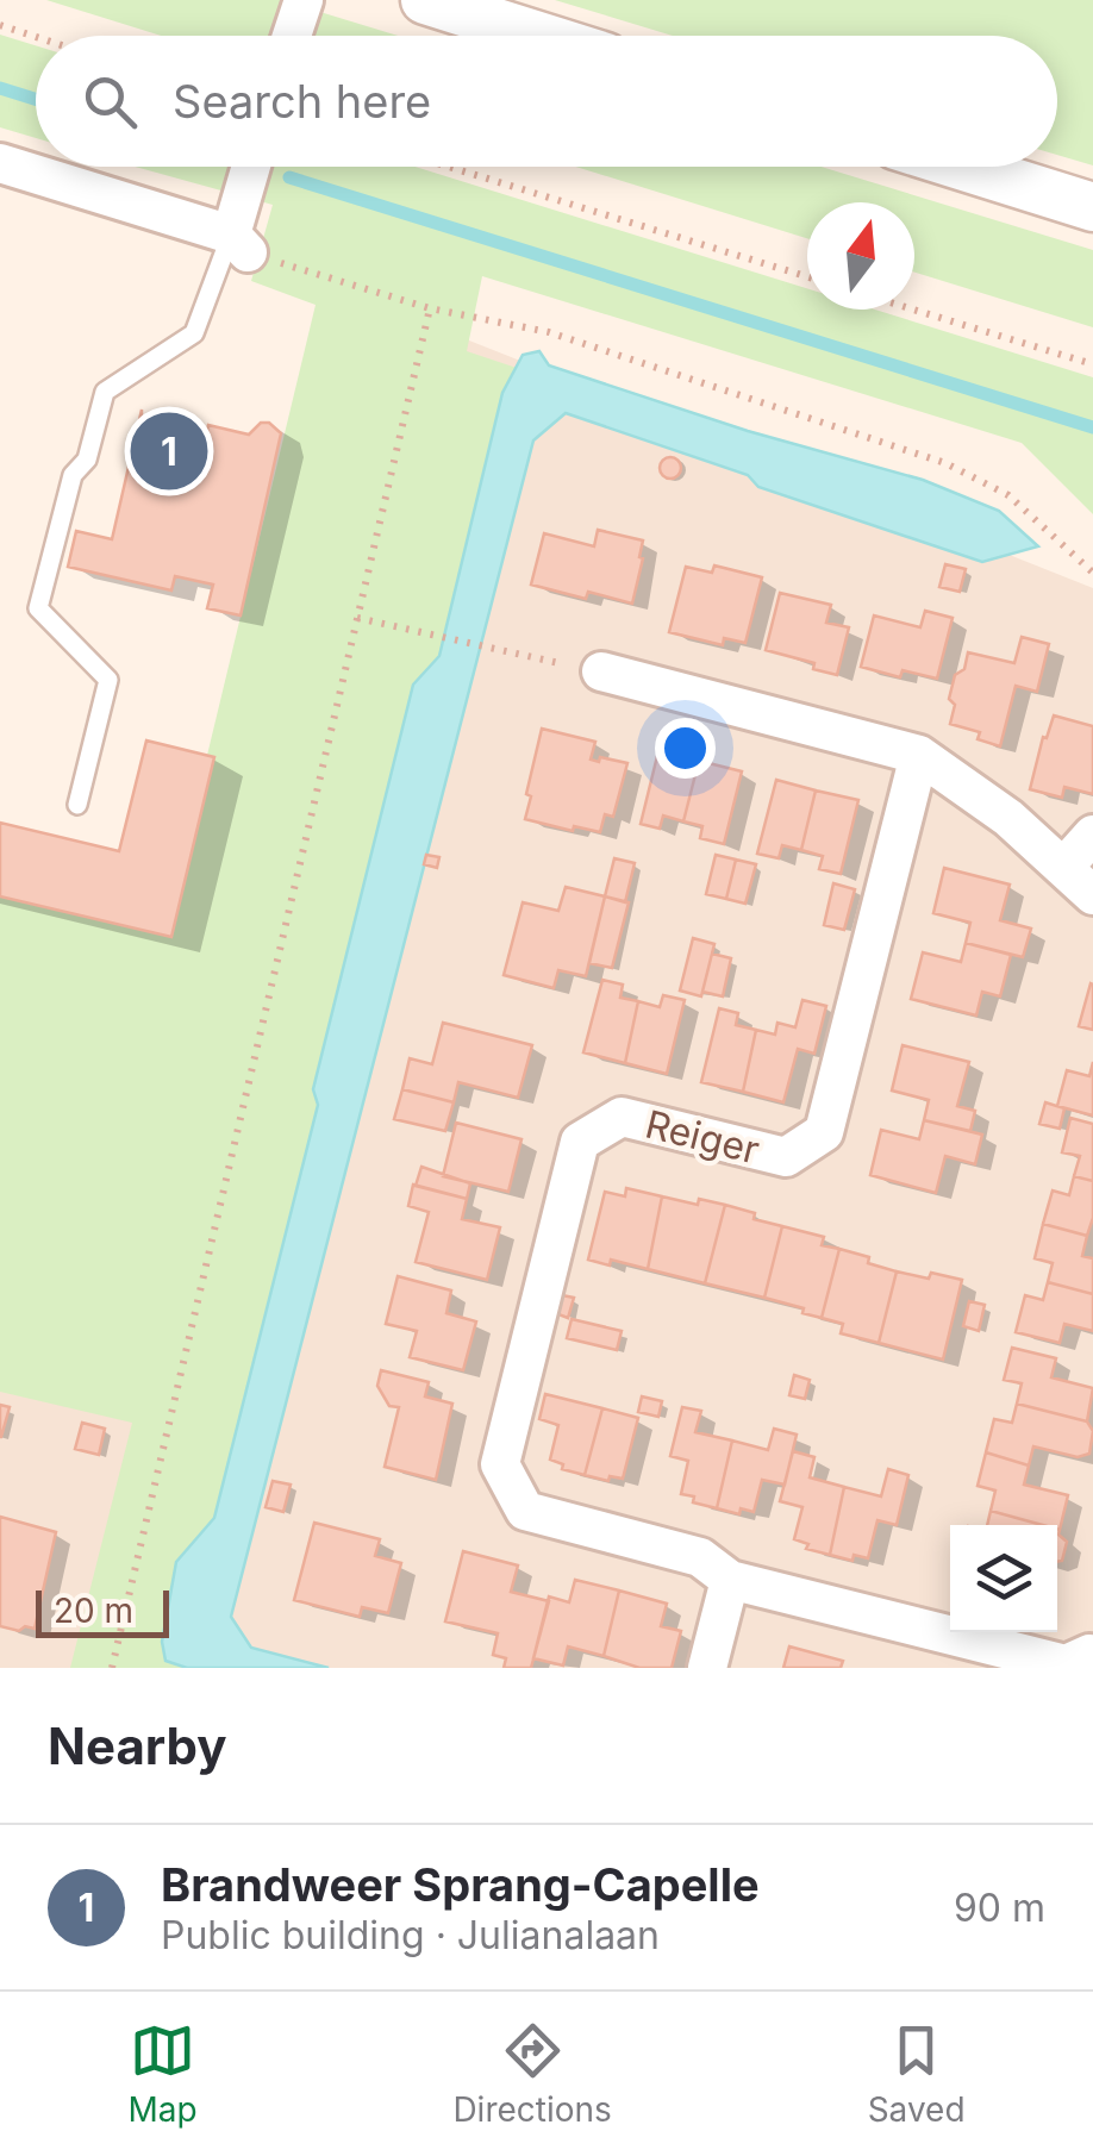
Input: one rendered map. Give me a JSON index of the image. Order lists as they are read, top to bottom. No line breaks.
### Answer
{"streets":{"street":["Reiger"]},"scale_bar":"20 m","north":"top","page":{"search":"Search here","pins":"1","scale":"20 m","heading":"Nearby","list":[{"mark":"1","name":"Brandweer Sprang-Capelle","note":"Public building · Julianalaan","value":"90 m"}],"nav":["Map","Directions","Saved"]}}
